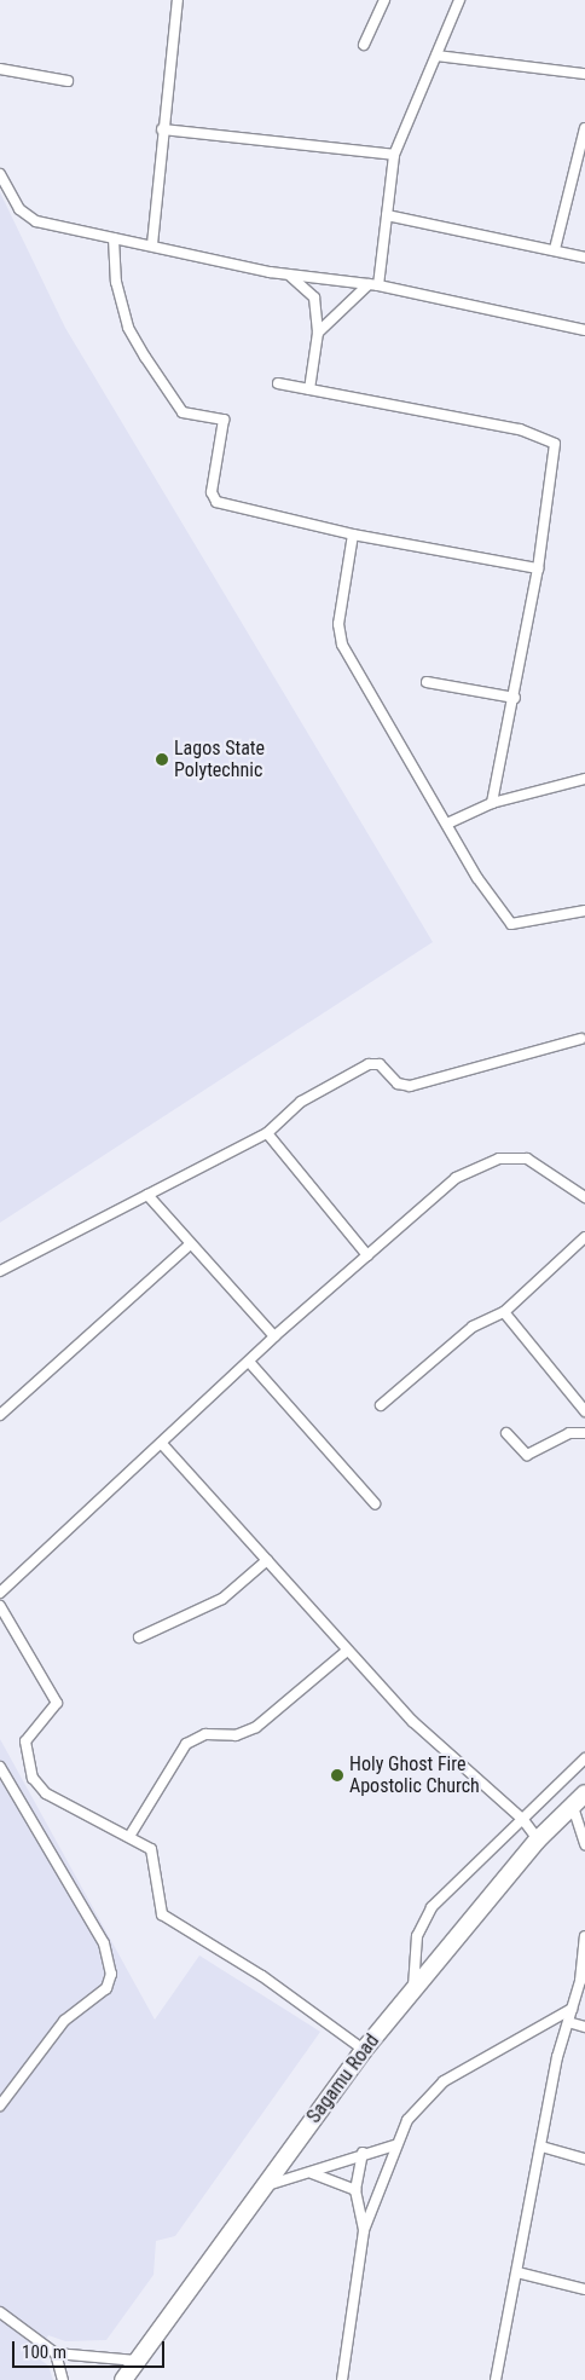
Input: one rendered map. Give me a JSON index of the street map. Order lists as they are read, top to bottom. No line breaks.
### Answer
{"streets":{"highway":["Sagamu Road"]},"places":["Lagos State Polytechnic","Holy Ghost Fire Apostolic Church"],"scale_bar":"100 m"}
